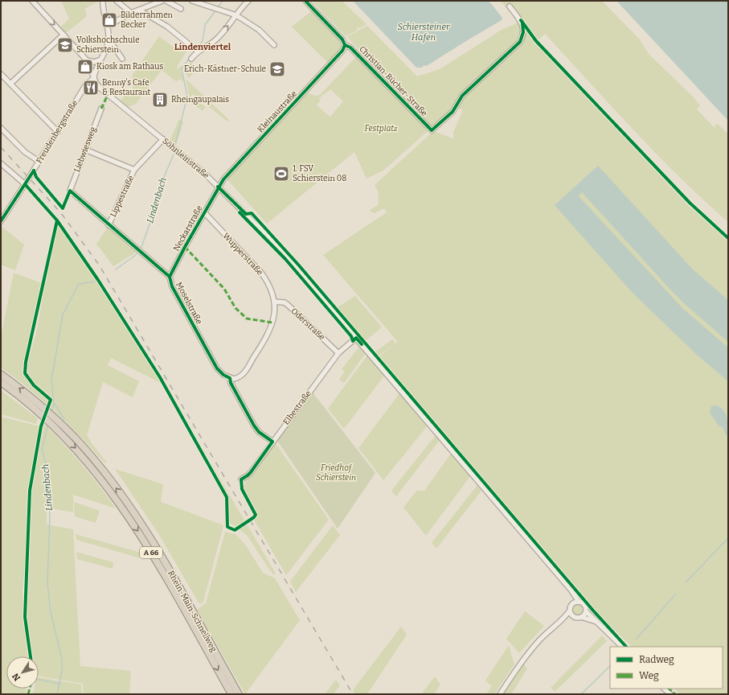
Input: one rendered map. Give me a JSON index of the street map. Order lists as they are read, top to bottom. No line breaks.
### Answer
{"streets":{"highway":["A 66","Rhein-Main-Schnellweg"],"street":["Christian-Bücher-Straße","Kleinaustraße","Freudenbergstraße","Liebwiesweg","Söhnleinstraße","Lippestraße","Neckarstraße","Wupperstraße","Moselstraße","Oderstraße","Elbestraße"]},"crossings":[["Christian-Bücher-Straße","Kleinaustraße"],["Kleinaustraße","Söhnleinstraße"],["Kleinaustraße","Neckarstraße"],["Freudenbergstraße","Söhnleinstraße"],["Liebwiesweg","Moselstraße"],["Söhnleinstraße","Lippestraße"],["Söhnleinstraße","Neckarstraße"],["Söhnleinstraße","Elbestraße"],["Lippestraße","Moselstraße"],["Neckarstraße","Wupperstraße"],["Neckarstraße","Moselstraße"],["Wupperstraße","Moselstraße"],["Wupperstraße","Oderstraße"],["Oderstraße","Elbestraße"]],"districts":["Lindenviertel"],"water":["Schiersteiner Hafen","Lindenbach"],"parks":["Festplatz","Friedhof Schierstein"],"places":{"shop":["Bilderrahmen Becker","Kiosk am Rathaus"],"school or university":["Volkshochschule Schierstein","Erich-Kästner-Schule"],"restaurant":["Benny's Cafe & Restaurant"],"building":["Rheingaupalais"],"sports":["1. FSV Schierstein 08"]},"legend":["Radweg","Weg"],"north":"bottom left"}
